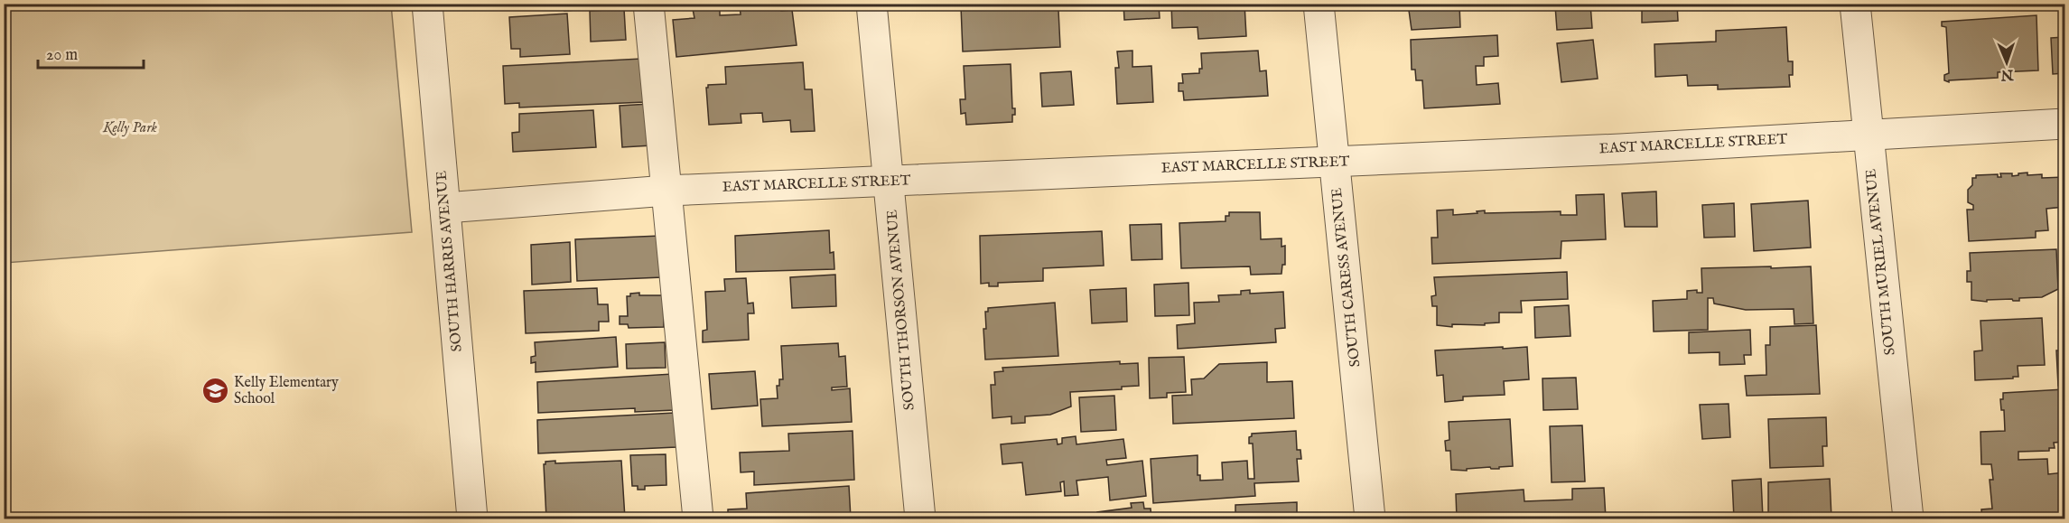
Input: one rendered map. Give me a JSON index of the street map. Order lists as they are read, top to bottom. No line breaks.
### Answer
{"streets":{"street":["EAST MARCELLE STREET","SOUTH HARRIS AVENUE","SOUTH MURIEL AVENUE","SOUTH CARESS AVENUE","SOUTH THORSON AVENUE"]},"crossings":[["EAST MARCELLE STREET","SOUTH HARRIS AVENUE"],["EAST MARCELLE STREET","SOUTH MURIEL AVENUE"],["EAST MARCELLE STREET","SOUTH CARESS AVENUE"],["EAST MARCELLE STREET","SOUTH THORSON AVENUE"]],"parks":["Kelly Park"],"places":{"school or university":["Kelly Elementary School"]},"scale_bar":"20 m","north":"bottom"}
